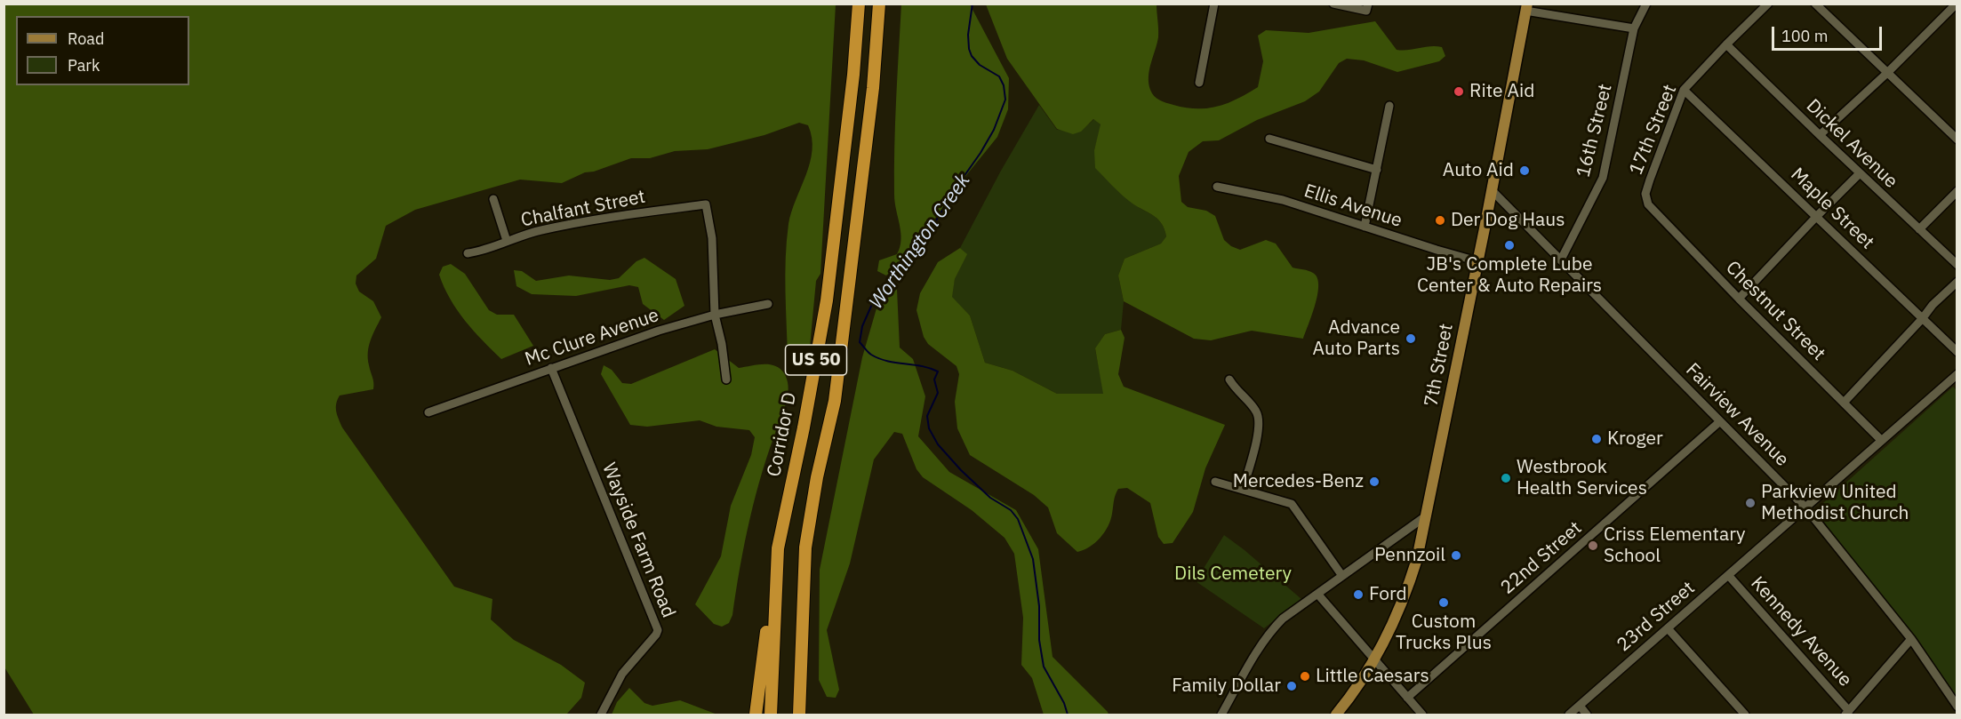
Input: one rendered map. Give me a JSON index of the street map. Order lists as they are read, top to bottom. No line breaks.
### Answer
{"streets":{"highway":["US 50","Corridor D"],"main road":["7th Street"],"street":["17th Street","16th Street","Dickel Avenue","Ellis Avenue","Chalfant Street","Maple Street","Chestnut Street","Mc Clure Avenue","Fairview Avenue","Wayside Farm Road","22nd Street","23rd Street","Kennedy Avenue"]},"crossings":[["17th Street","Dickel Avenue"],["17th Street","Maple Street"],["17th Street","Chestnut Street"],["16th Street","Fairview Avenue"],["Ellis Avenue","7th Street"],["Chalfant Street","Mc Clure Avenue"],["Chestnut Street","23rd Street"],["Mc Clure Avenue","Wayside Farm Road"],["7th Street","Fairview Avenue"],["Fairview Avenue","22nd Street"],["Fairview Avenue","23rd Street"],["23rd Street","Kennedy Avenue"]],"water":["Worthington Creek"],"parks":["Dils Cemetery"],"places":["Rite Aid","Auto Aid","Der Dog Haus","JB's Complete Lube Center & Auto Repairs","Advance Auto Parts","Kroger","Westbrook Health Services","Mercedes-Benz","Parkview United Methodist Church","Criss Elementary School","Pennzoil","Ford","Custom Trucks Plus","Little Caesars","Family Dollar"],"legend":["Road","Park"],"scale_bar":"100 m"}
